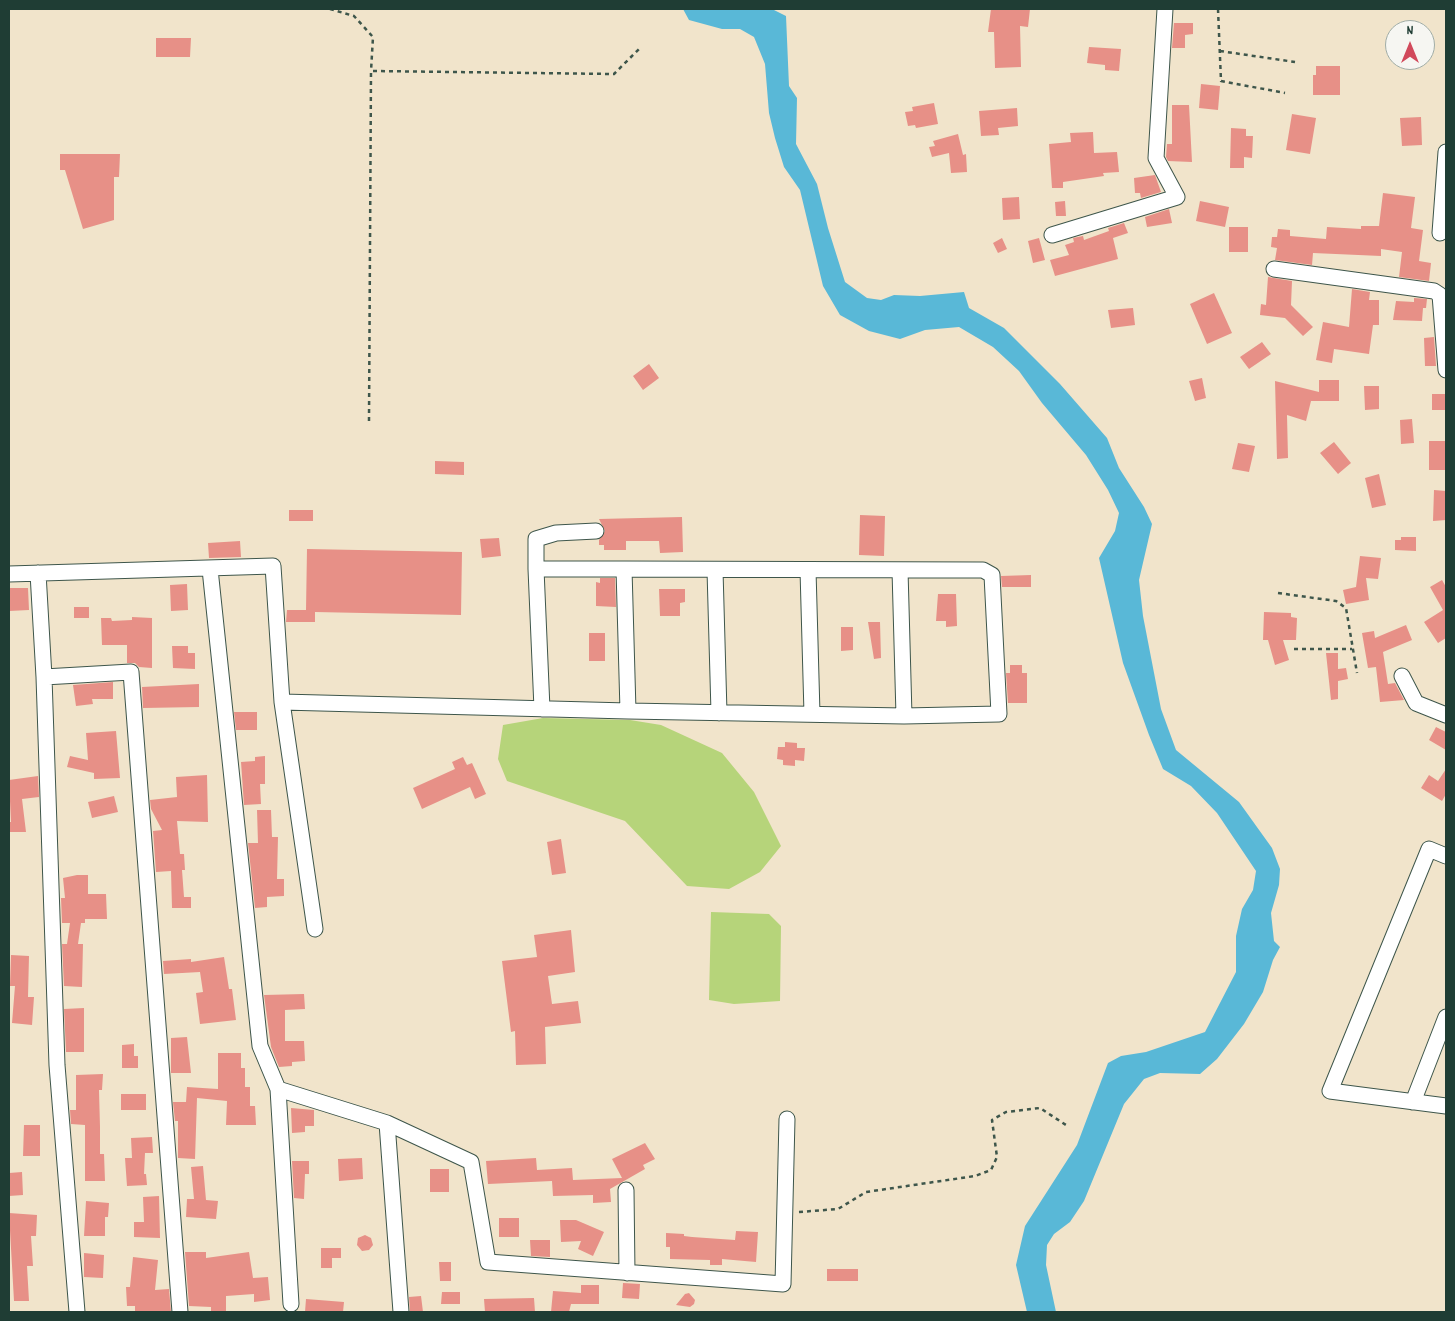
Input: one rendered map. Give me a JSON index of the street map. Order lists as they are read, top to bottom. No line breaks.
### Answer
{"north":"top"}
